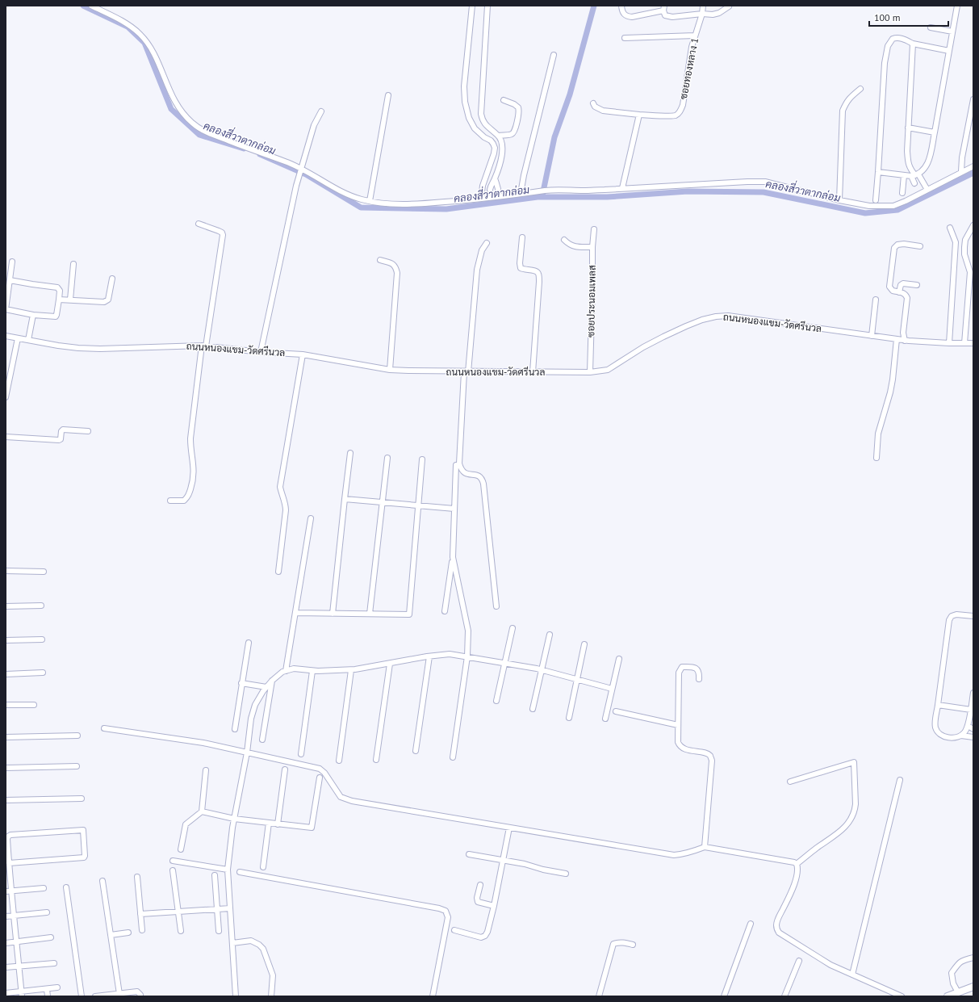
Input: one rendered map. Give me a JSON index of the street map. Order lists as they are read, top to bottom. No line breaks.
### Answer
{"streets":{"street":["ซอยทองหลาง 1","ซอยประนอมเพลส","ถนนหนองแขม-วัดศรีนวล"]},"crossings":[["ซอยประนอมเพลส","ถนนหนองแขม-วัดศรีนวล"]],"water":["คลองสี่วาตากล่อม"],"scale_bar":"100 m"}
